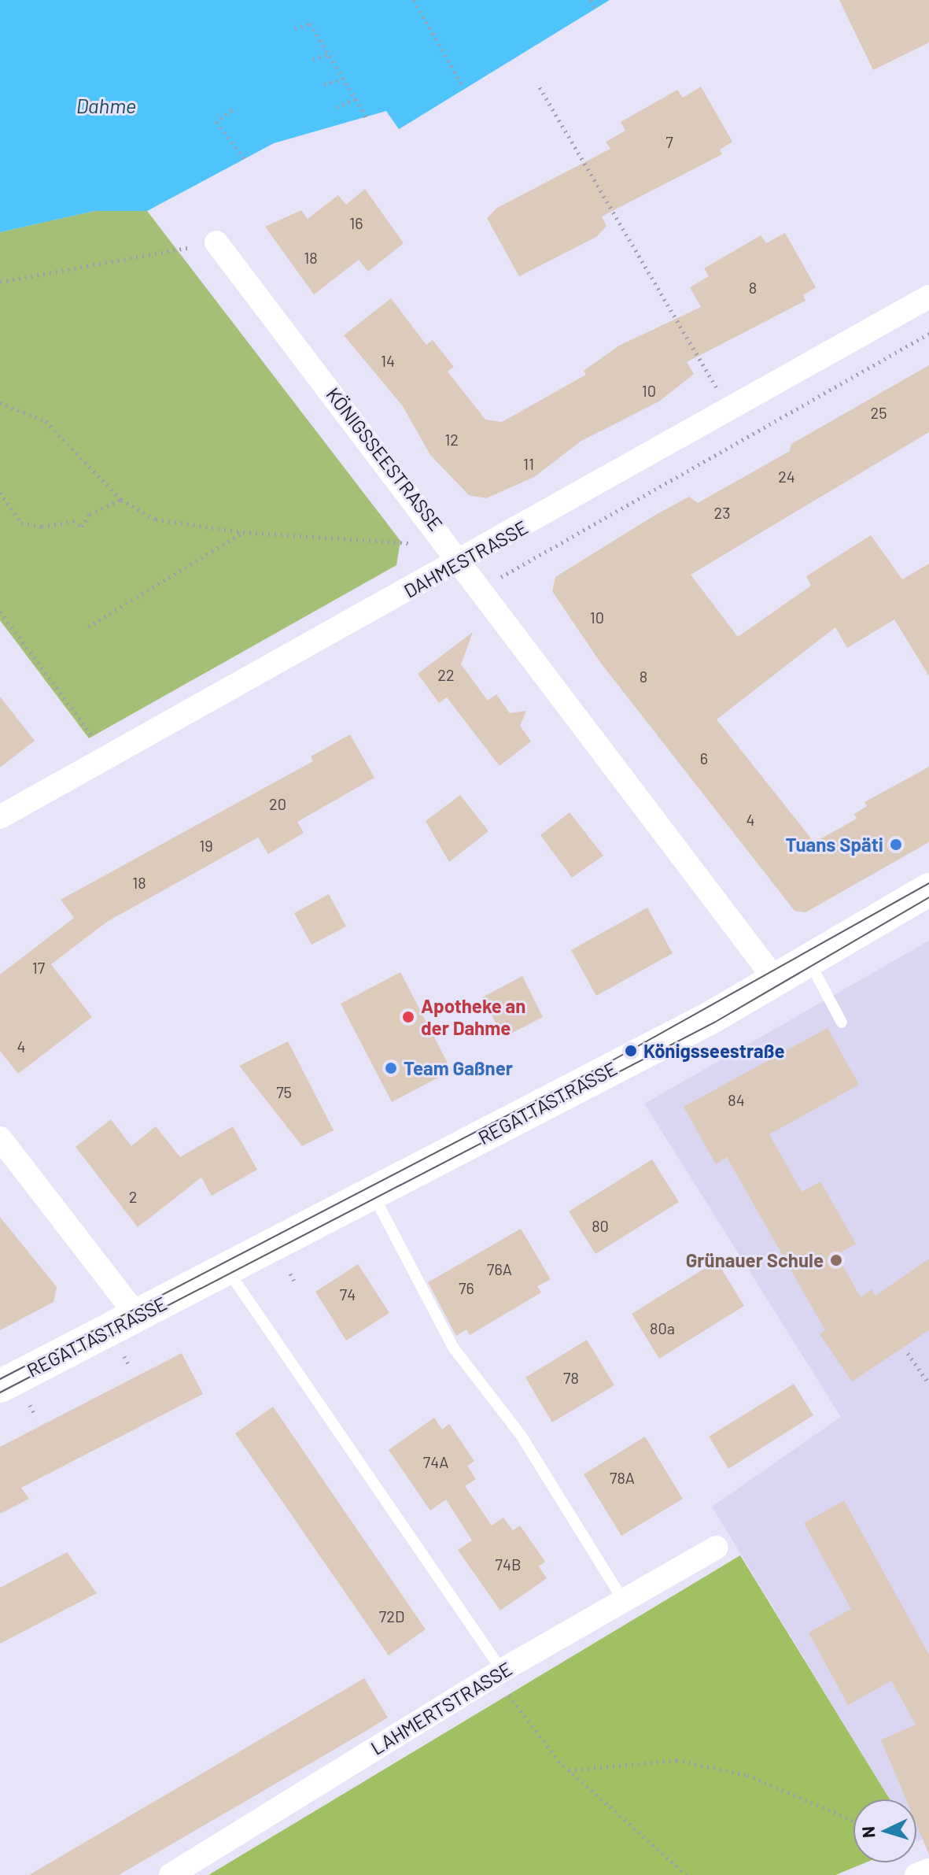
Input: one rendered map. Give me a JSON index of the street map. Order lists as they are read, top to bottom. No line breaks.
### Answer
{"streets":{"main road":["REGATTASTRASSE"],"street":["KÖNIGSSEESTRASSE","DAHMESTRASSE","LAHMERTSTRASSE"]},"crossings":[["KÖNIGSSEESTRASSE","DAHMESTRASSE"],["KÖNIGSSEESTRASSE","REGATTASTRASSE"]],"water":["Dahme"],"places":["Tuans Späti","Apotheke an der Dahme","Königsseestraße","Team Gaßner","Grünauer Schule"],"house_numbers":["7","16","18","8","14","10","25","12","11","24","23","10","22","8","6","20","4","19","18","17","4","75","84","2","80","76A","76","74","80a","78","74A","78A","74B","72D"],"north":"left"}
